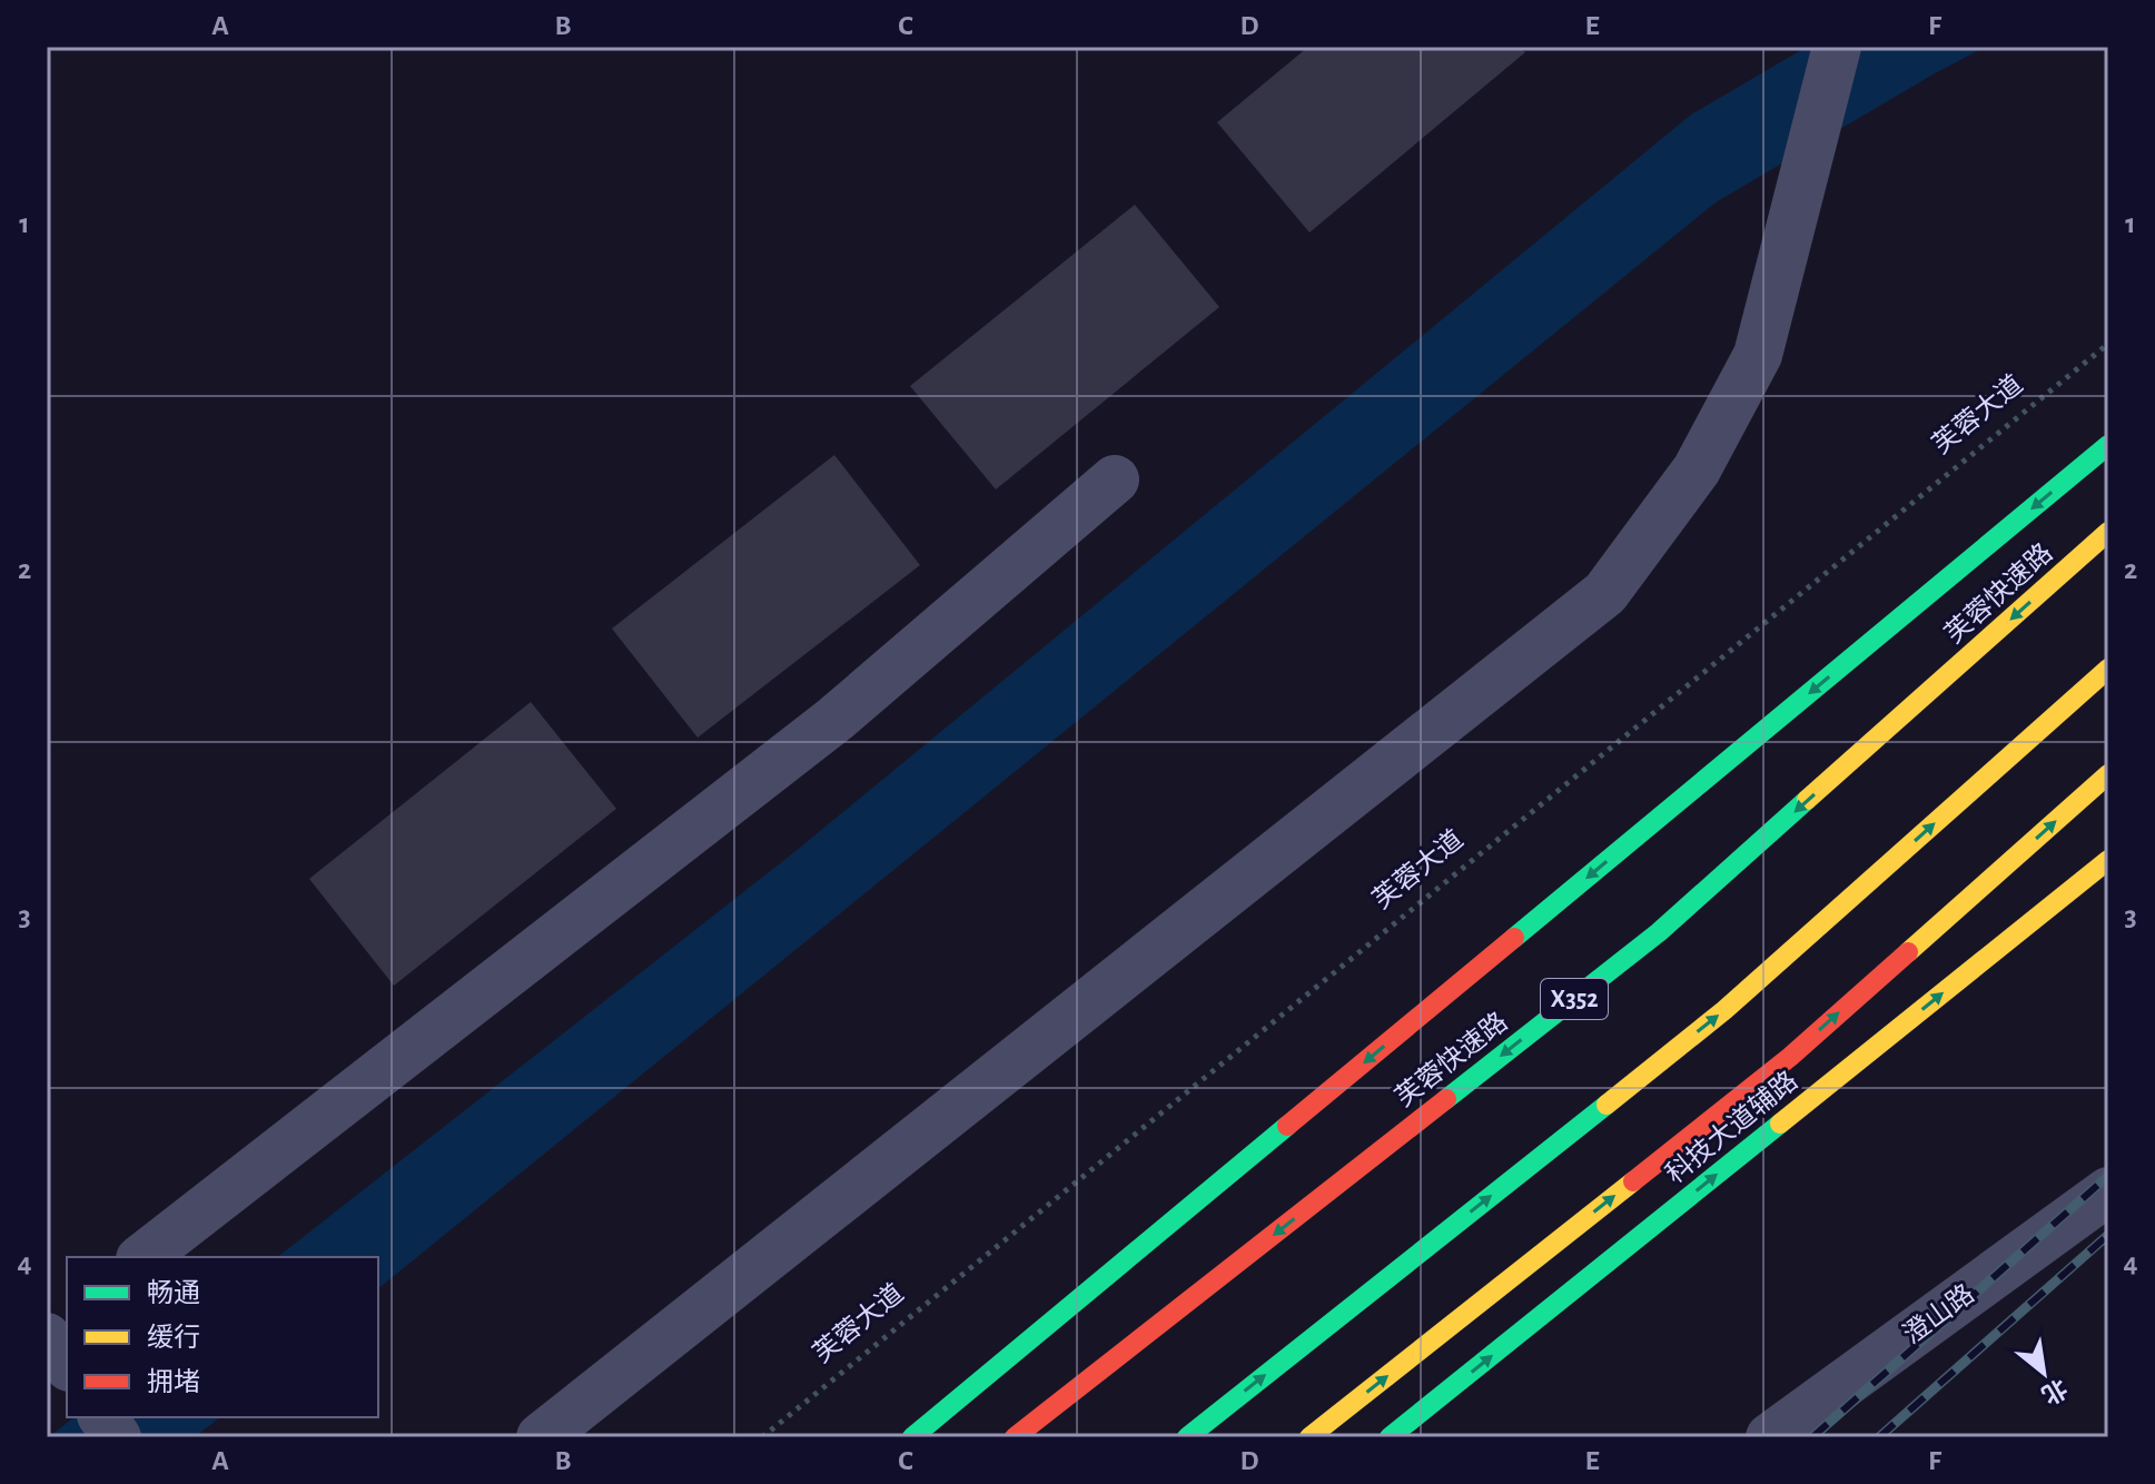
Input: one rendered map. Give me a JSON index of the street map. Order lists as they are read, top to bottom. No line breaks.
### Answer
{"streets":{"main road":["芙蓉快速路","X352","科技大道辅路"],"street":["澄山路"],"path":["芙蓉大道"]},"legend":["畅通","缓行","拥堵"],"north":"bottom right","grid":{"columns":["A","B","C","D","E","F"],"rows":["1","2","3","4"]}}
